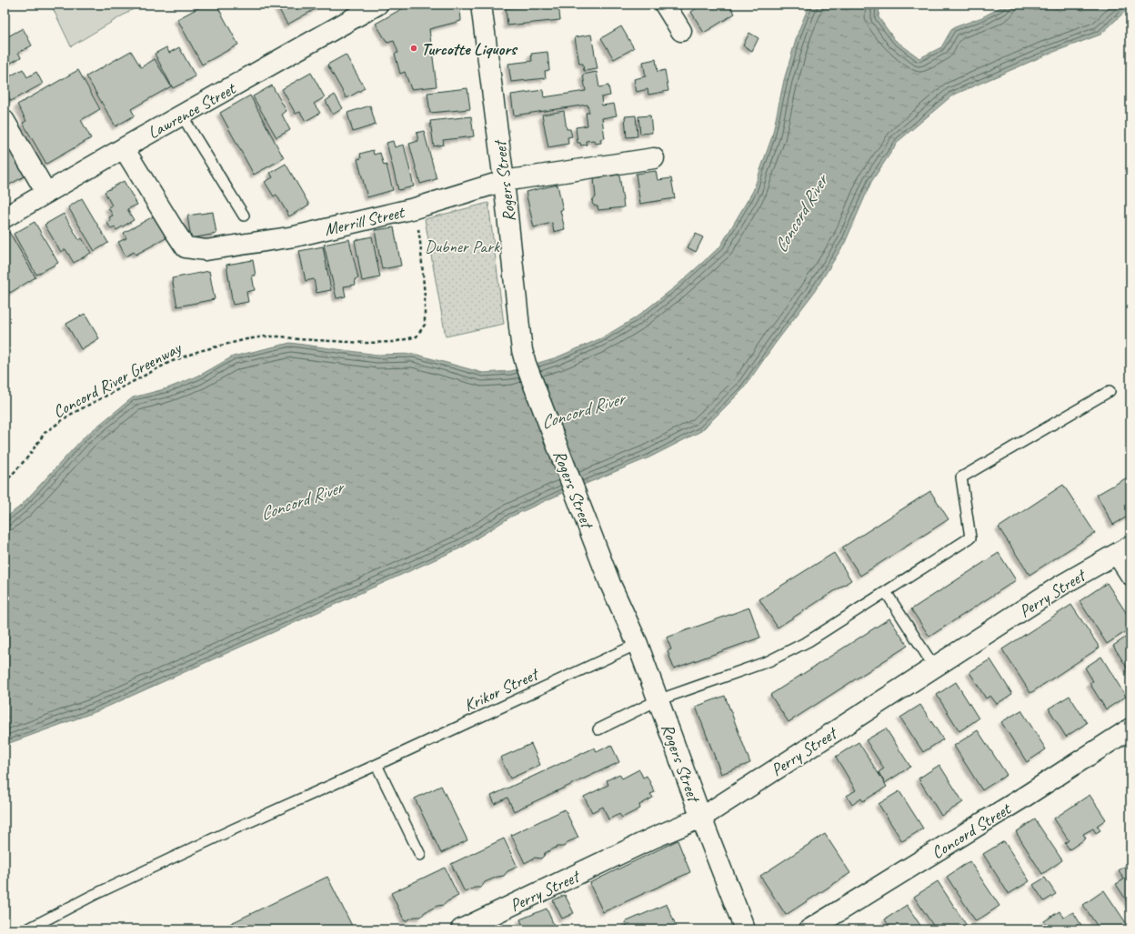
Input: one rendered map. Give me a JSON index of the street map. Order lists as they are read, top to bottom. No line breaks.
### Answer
{"streets":{"street":["Lawrence Street","Rogers Street","Merrill Street","Perry Street","Concord Street"],"lane":["Krikor Street"],"path":["Concord River Greenway"]},"crossings":[["Lawrence Street","Merrill Street"],["Rogers Street","Merrill Street"],["Rogers Street","Perry Street"],["Rogers Street","Krikor Street"],["Merrill Street","Concord River Greenway"]],"water":["Concord River"],"parks":["Dubner Park"],"places":["Turcotte Liquors"]}
